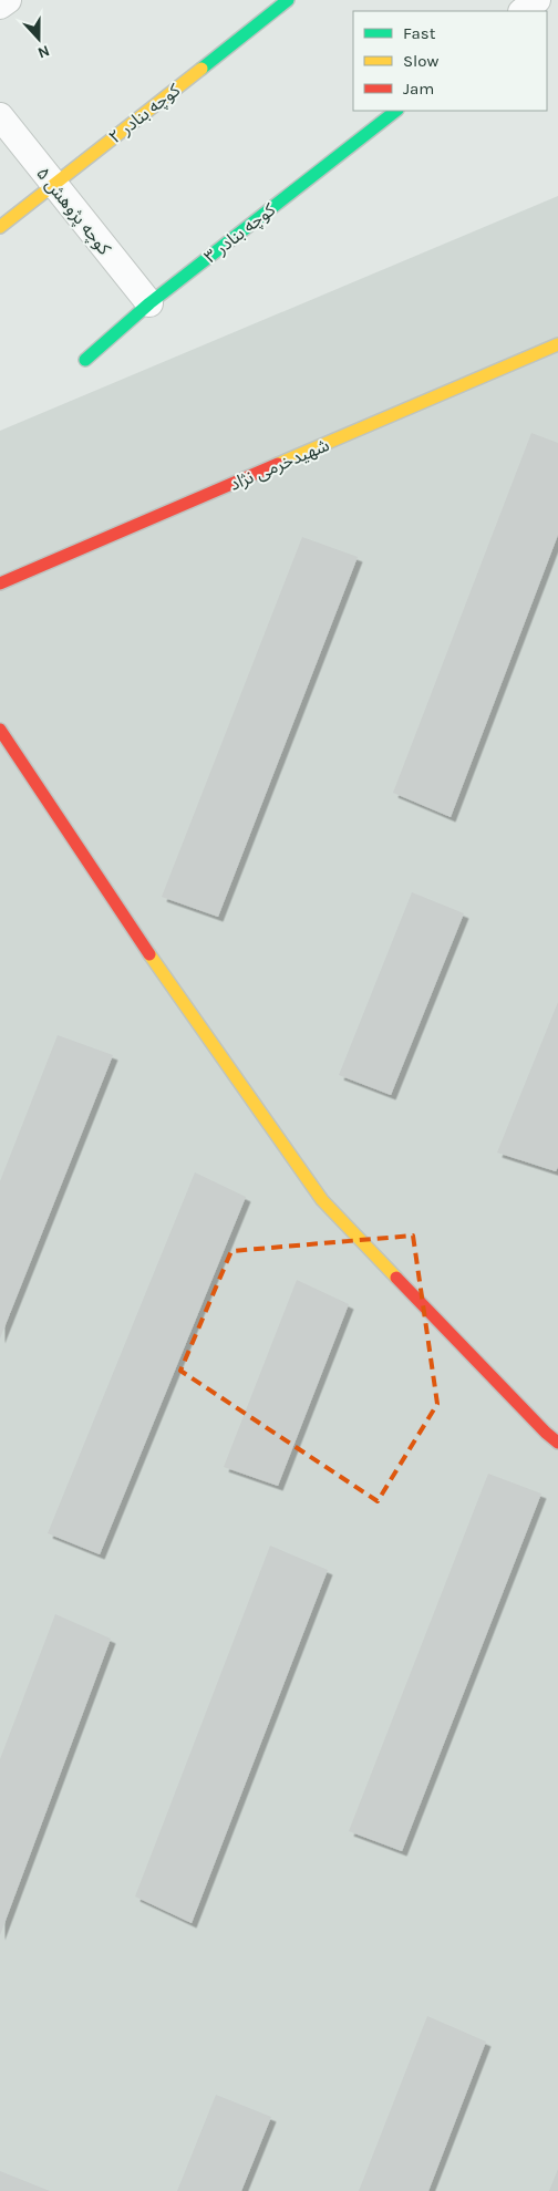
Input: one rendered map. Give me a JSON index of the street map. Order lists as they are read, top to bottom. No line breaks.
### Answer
{"streets":{"street":["کوچه بنادر ۲","کوچه پژوهش ۵","کوچه بنادر ۳","شهیدخرمی نژاد"]},"crossings":[["کوچه بنادر ۲","کوچه پژوهش ۵"],["کوچه پژوهش ۵","کوچه بنادر ۳"]],"legend":["Fast","Slow","Jam"],"north":"bottom"}
